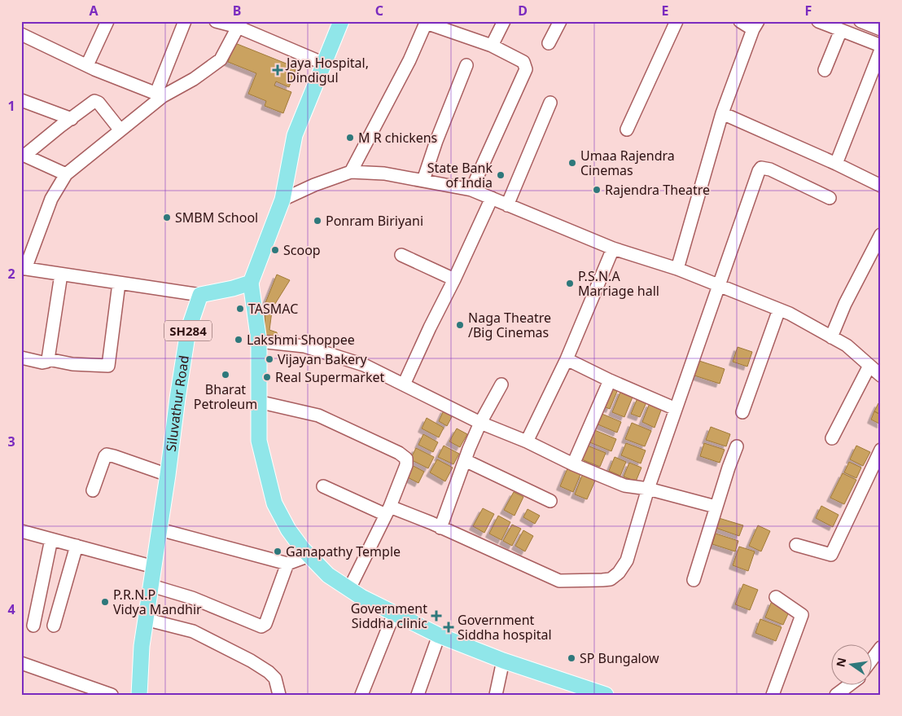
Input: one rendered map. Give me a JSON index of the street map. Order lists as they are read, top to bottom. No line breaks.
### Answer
{"streets":{"main road":["SH284","Siluvathur Road"]},"places":{"health":["Jaya Hospital, Dindigul","Government Siddha clinic","Government Siddha hospital"],"other":["M R chickens","Umaa Rajendra Cinemas","State Bank of India","Rajendra Theatre","SMBM School","Ponram Biriyani","Scoop","P.S.N.A Marriage hall","TASMAC","Naga Theatre /Big Cinemas","Lakshmi Shoppee","Vijayan Bakery","Bharat Petroleum","Real Supermarket","Ganapathy Temple","P.R.N.P Vidya Mandhir","SP Bungalow"]},"north":"left","grid":{"columns":["A","B","C","D","E","F"],"rows":["1","2","3","4"]}}
